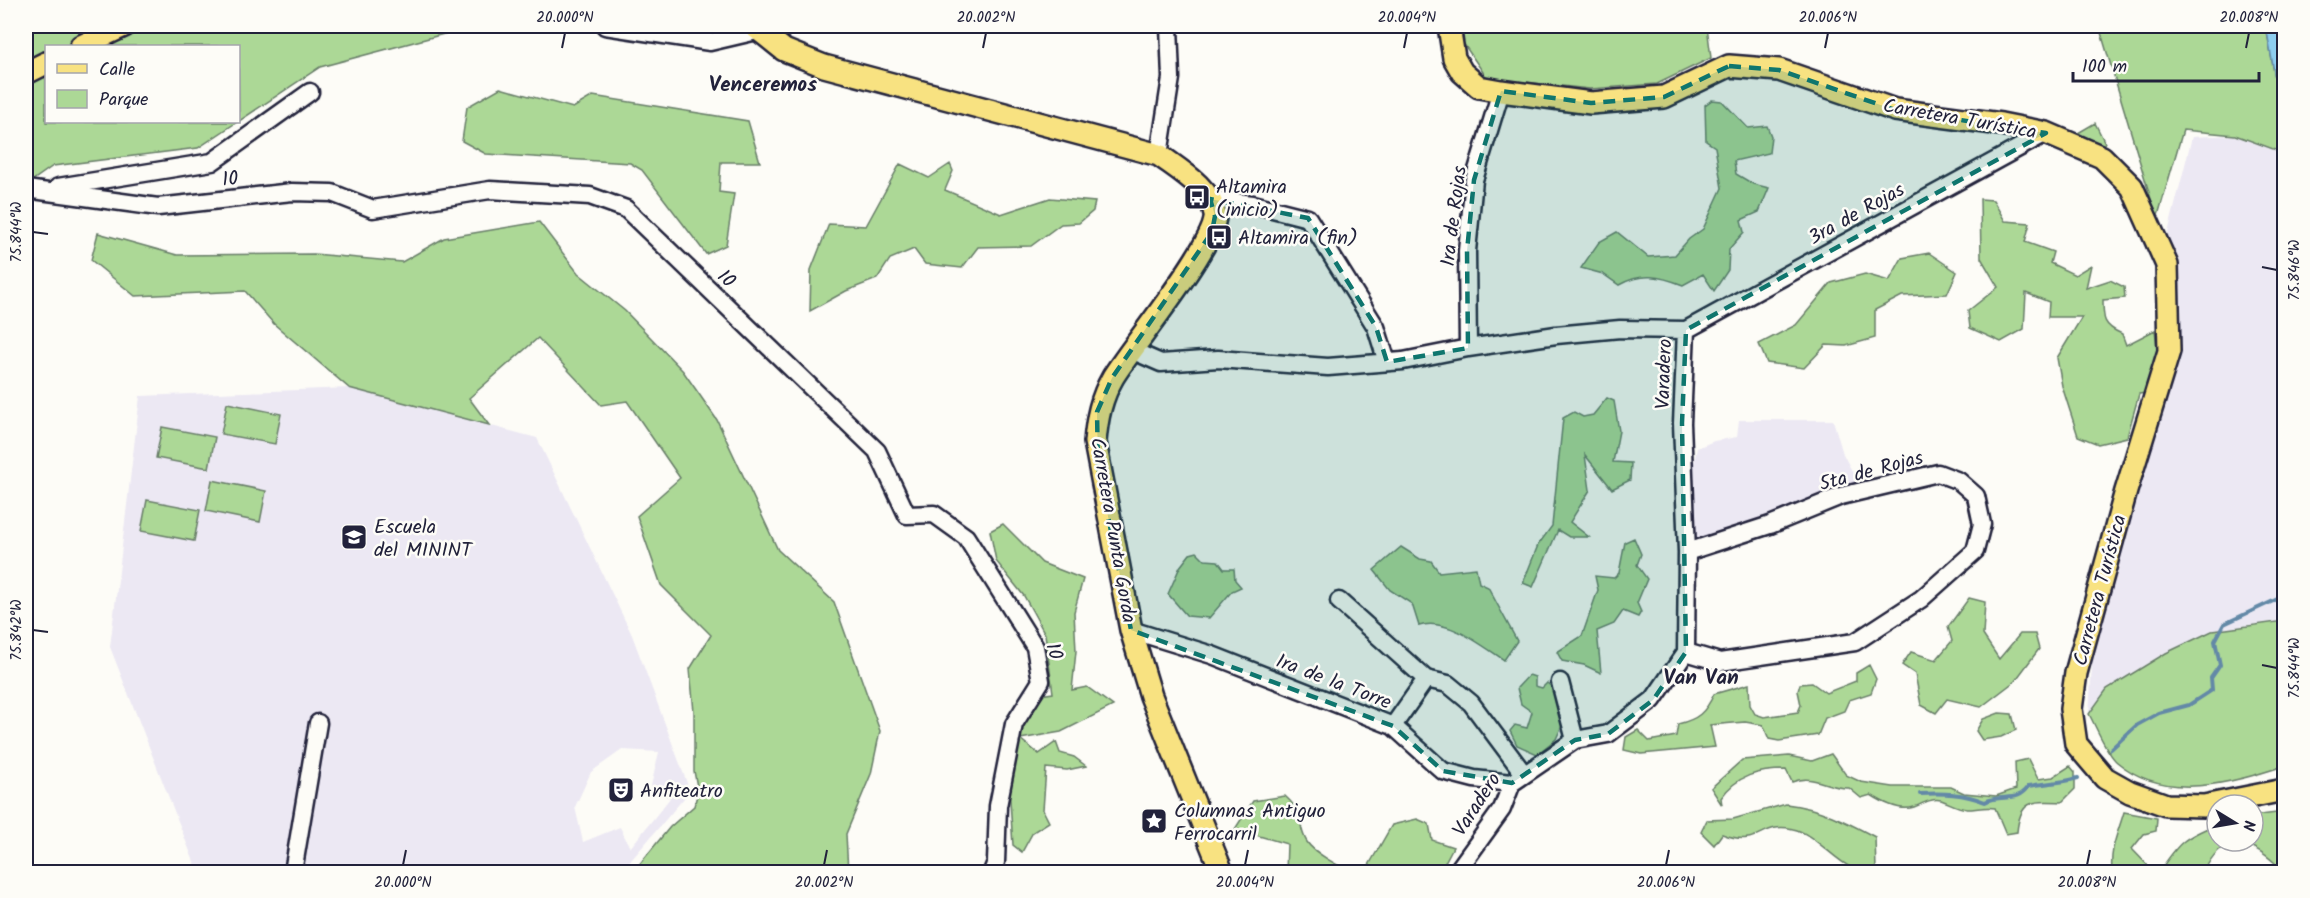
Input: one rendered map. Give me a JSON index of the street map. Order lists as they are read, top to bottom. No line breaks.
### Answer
{"streets":{"main road":["Carretera Turística","Carretera Punta Gorda"],"street":["10","3ra de Rojas","1ra de Rojas","Varadero","5ta de Rojas","1ra de la Torre"]},"crossings":[["Carretera Turística","3ra de Rojas"],["Carretera Turística","1ra de Rojas"],["3ra de Rojas","Varadero"],["1ra de Rojas","Varadero"],["Varadero","5ta de Rojas"],["Varadero","Carretera Punta Gorda"],["Varadero","1ra de la Torre"],["Carretera Punta Gorda","1ra de la Torre"]],"districts":["Venceremos","Van Van"],"places":{"bus stop":["Altamira (inicio)","Altamira (fin)"],"school or university":["Escuela del MININT"],"theatre":["Anfiteatro"],"place":["Columnas Antiguo Ferrocarril"]},"legend":["Calle","Parque"],"scale_bar":"100 m","north":"right","coordinates":["20.000°N","20.002°N","20.004°N","20.006°N","20.008°N","75.844°W","75.846°W","75.842°W"]}
